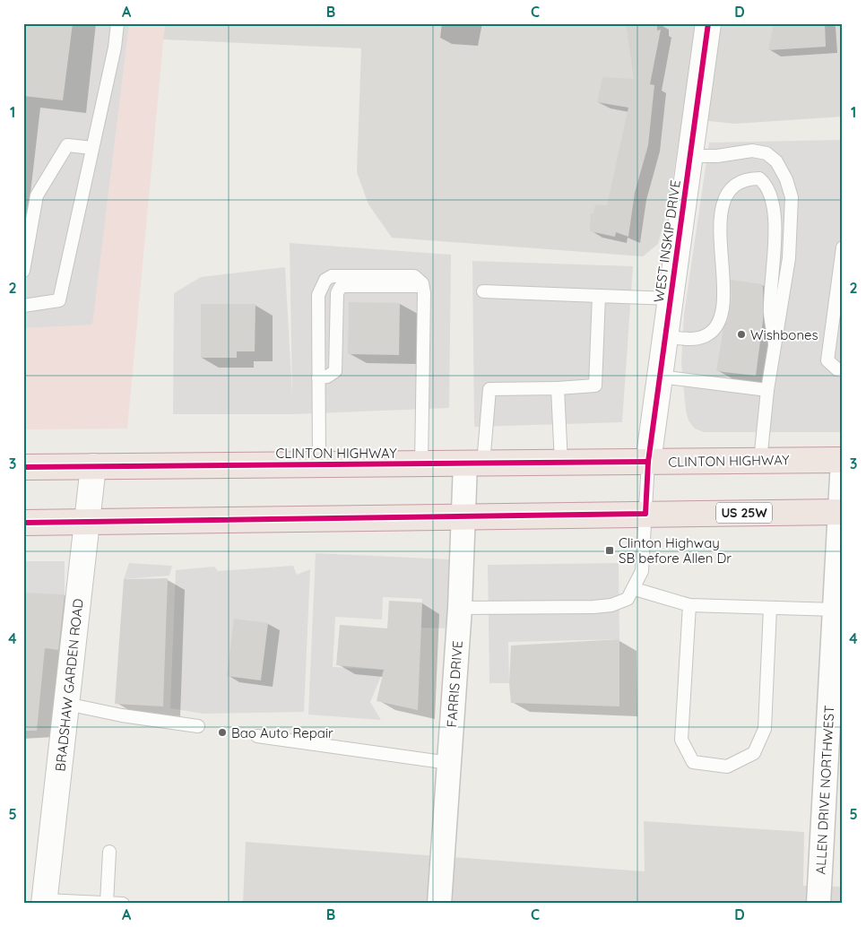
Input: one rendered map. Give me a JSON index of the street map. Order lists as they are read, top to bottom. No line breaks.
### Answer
{"streets":{"highway":["CLINTON HIGHWAY","US 25W"],"street":["WEST INSKIP DRIVE","FARRIS DRIVE","BRADSHAW GARDEN ROAD","ALLEN DRIVE NORTHWEST"]},"crossings":[["WEST INSKIP DRIVE","CLINTON HIGHWAY"],["CLINTON HIGHWAY","FARRIS DRIVE"],["CLINTON HIGHWAY","BRADSHAW GARDEN ROAD"],["CLINTON HIGHWAY","ALLEN DRIVE NORTHWEST"],["US 25W","FARRIS DRIVE"],["US 25W","BRADSHAW GARDEN ROAD"],["US 25W","ALLEN DRIVE NORTHWEST"]],"places":{"other":["Wishbones","Bao Auto Repair"],"transit":["Clinton Highway SB before Allen Dr"]},"grid":{"columns":["A","B","C","D"],"rows":["1","2","3","4","5"]}}
